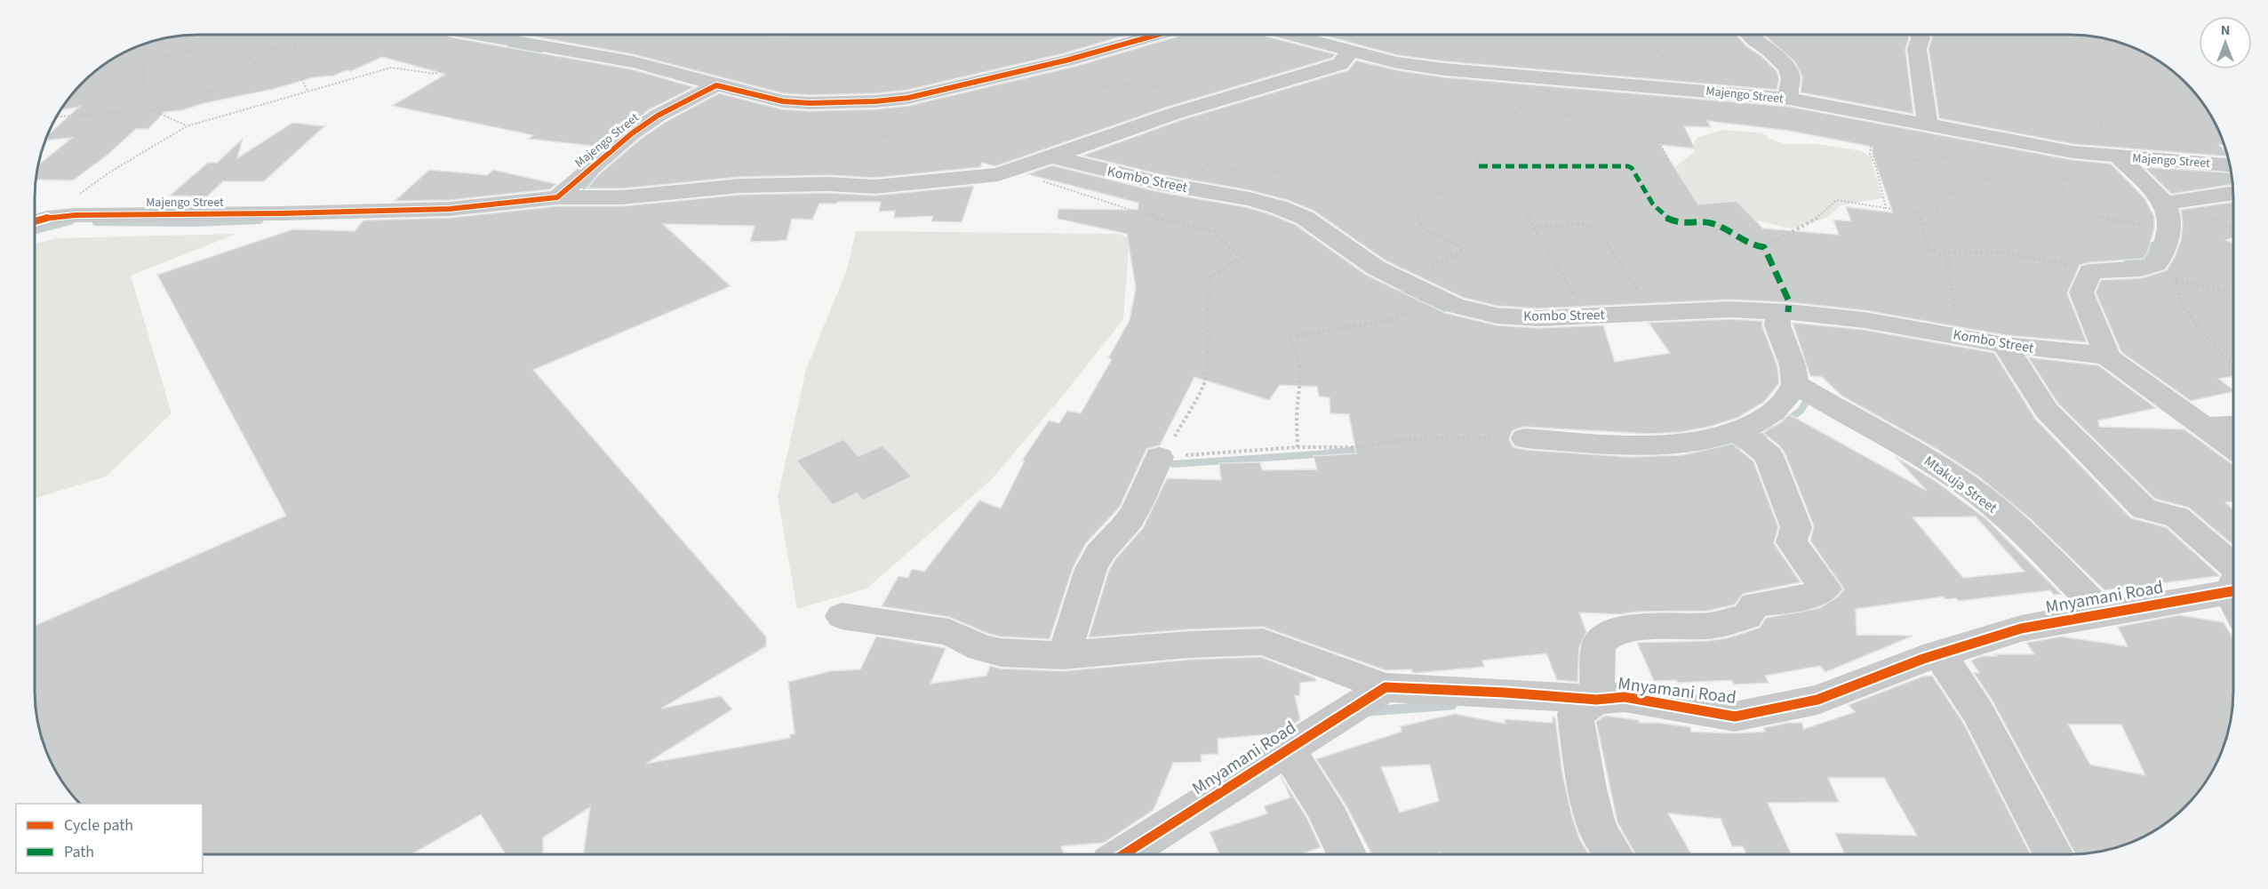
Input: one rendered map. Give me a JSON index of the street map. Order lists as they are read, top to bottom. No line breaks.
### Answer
{"streets":{"street":["Majengo Street","Kombo Street","Mtakuja Street","Mnyamani Road"]},"crossings":[["Mtakuja Street","Mnyamani Road"]],"legend":["Cycle path","Path"],"north":"top"}
